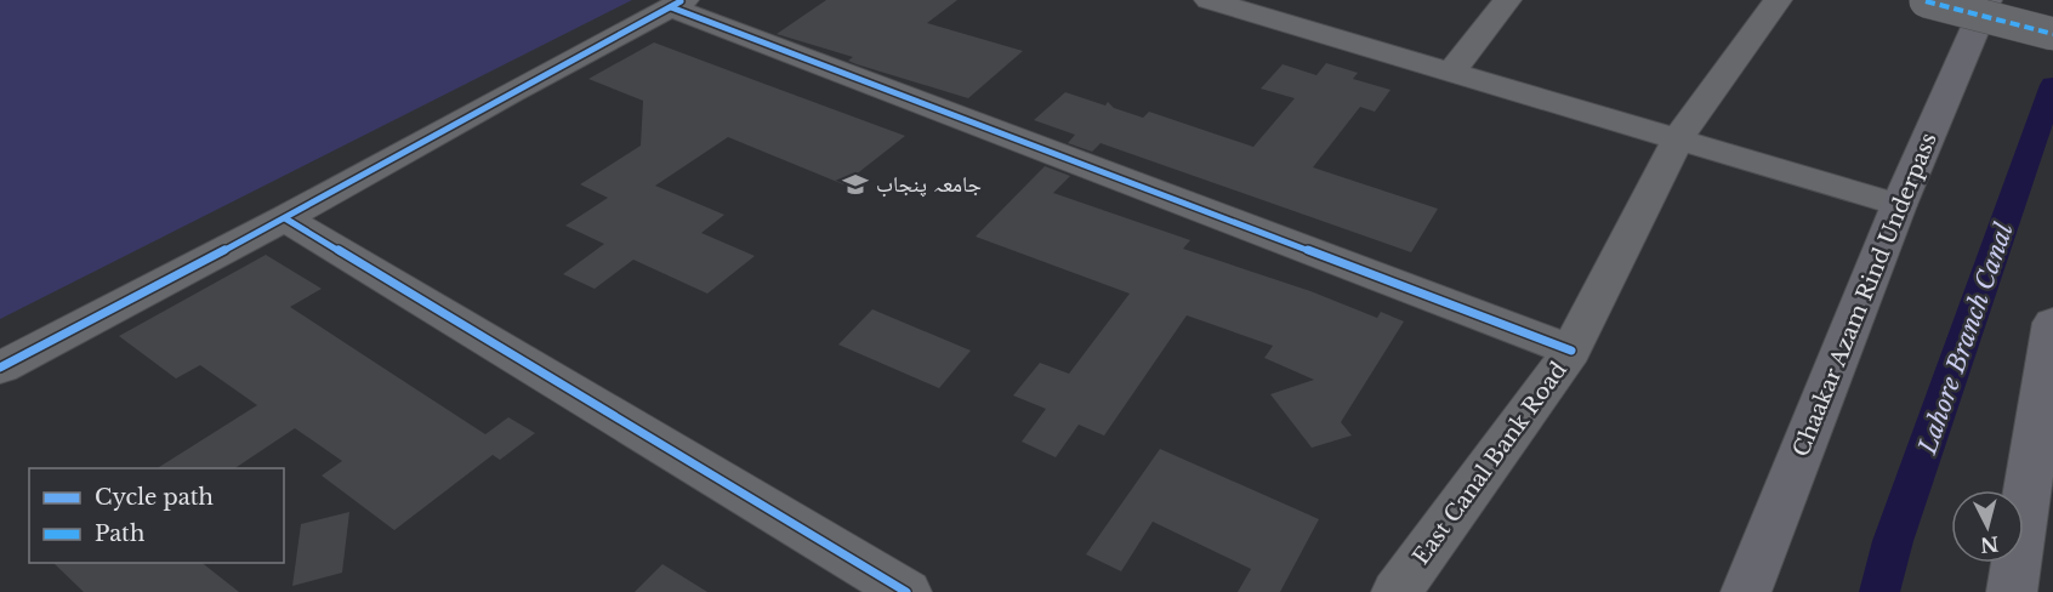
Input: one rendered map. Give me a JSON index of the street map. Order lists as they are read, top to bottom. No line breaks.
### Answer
{"streets":{"highway":["Chaakar Azam Rind Underpass"],"street":["East Canal Bank Road"]},"water":["Lahore Branch Canal"],"places":{"school or university":["جامعہ پنجاب"]},"legend":["Cycle path","Path"],"north":"bottom"}
